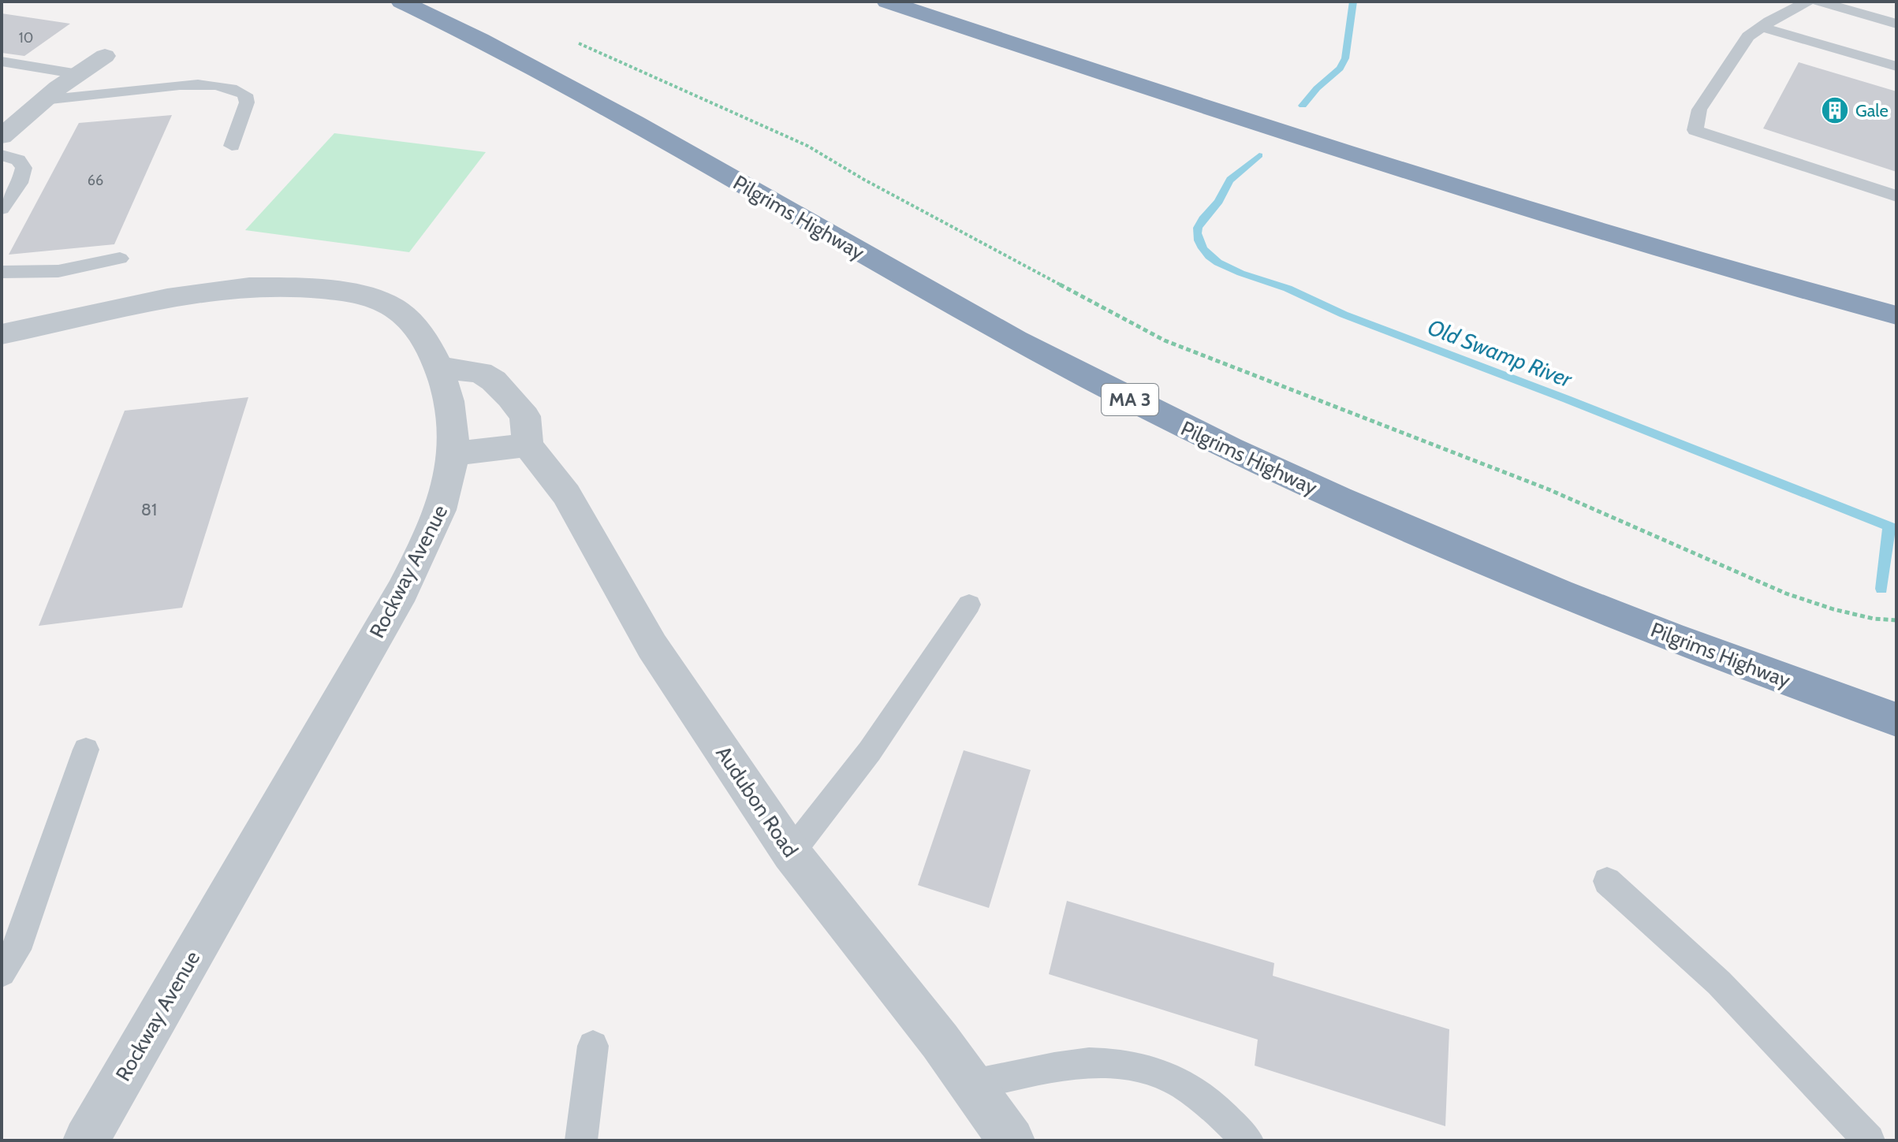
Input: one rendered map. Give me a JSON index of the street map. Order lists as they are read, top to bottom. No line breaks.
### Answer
{"streets":{"highway":["Pilgrims Highway","MA 3"],"street":["Rockway Avenue","Audubon Road"]},"water":["Old Swamp River"],"places":{"building":["Gale"]},"house_numbers":["10","66","81"]}
